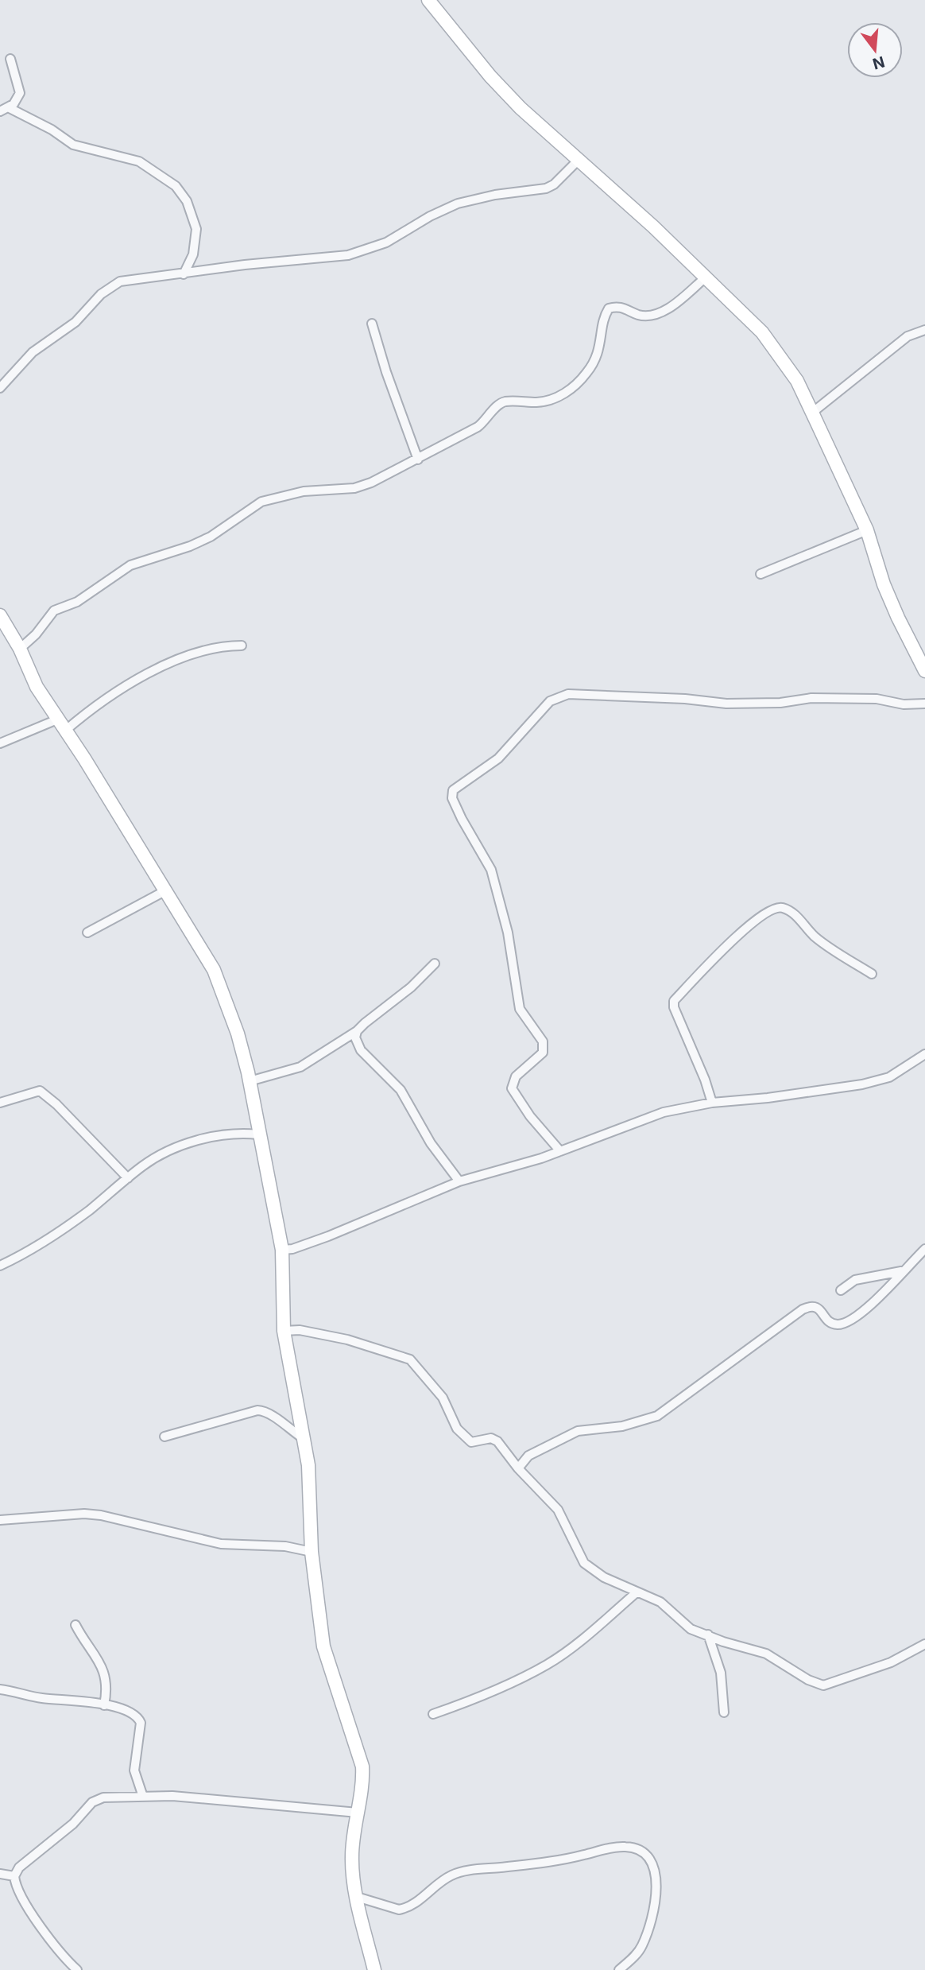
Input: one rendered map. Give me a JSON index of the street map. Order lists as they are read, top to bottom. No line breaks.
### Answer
{"north":"bottom"}
